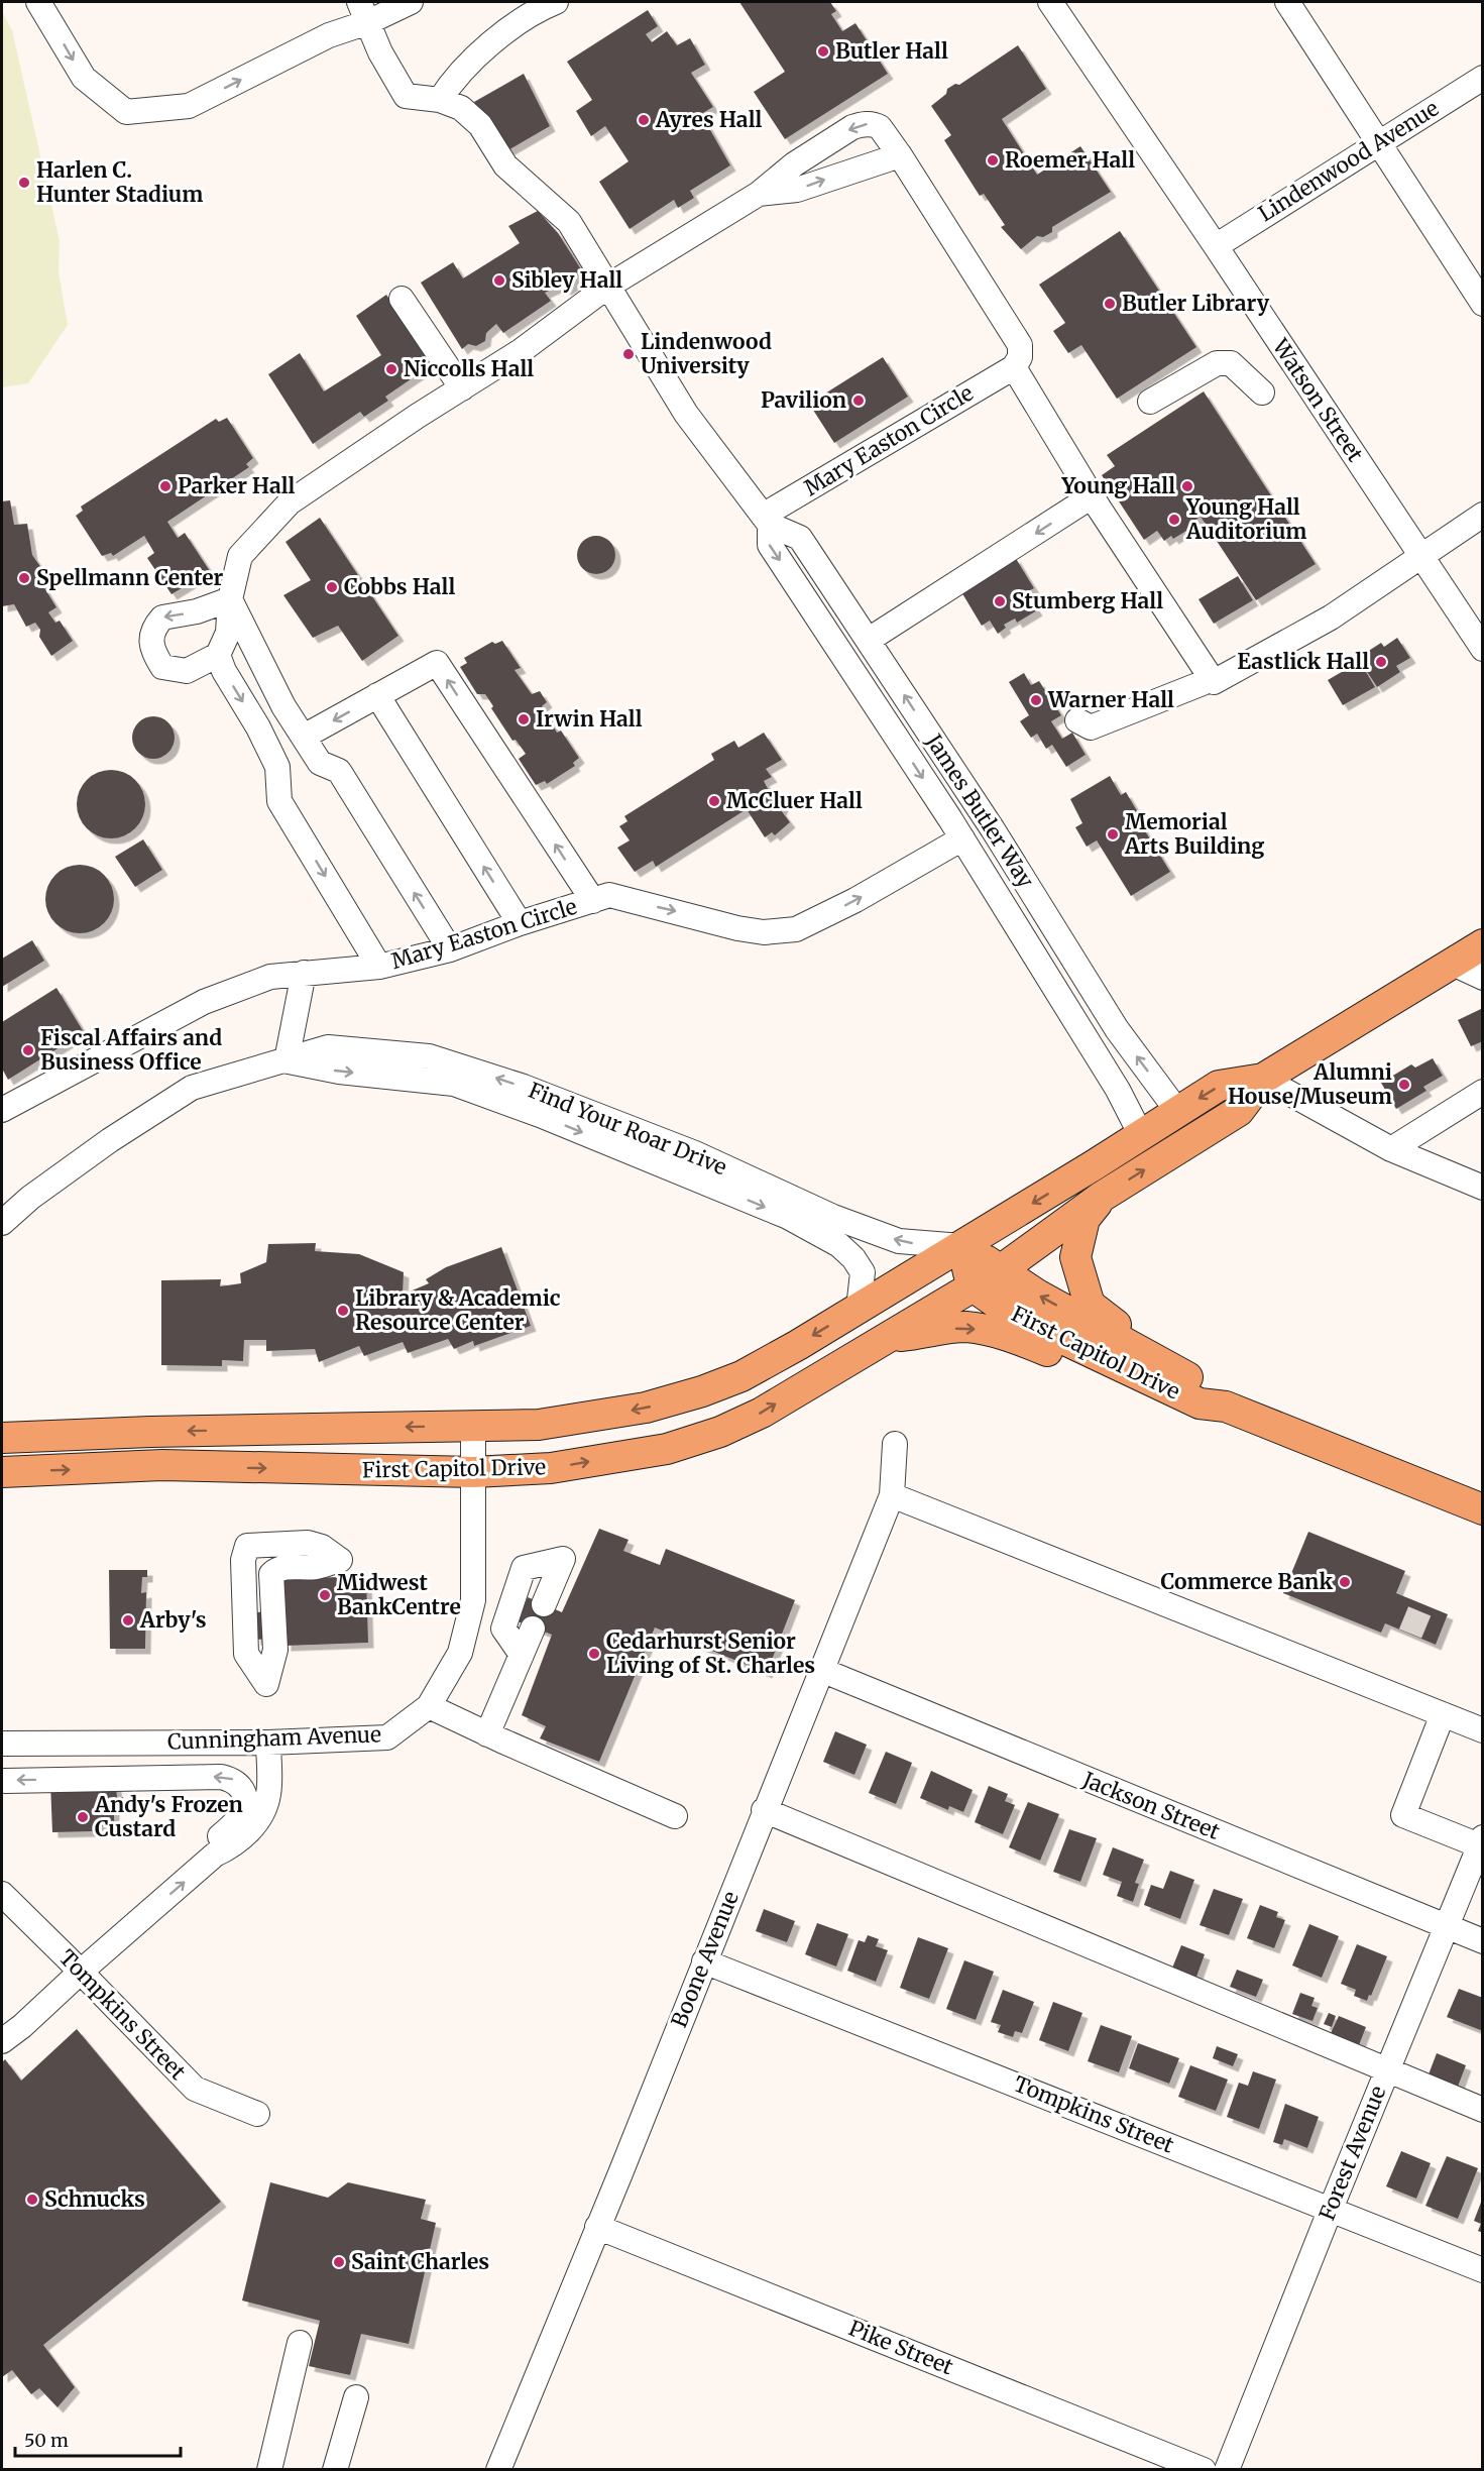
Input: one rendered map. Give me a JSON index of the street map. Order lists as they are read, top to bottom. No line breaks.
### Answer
{"streets":{"main road":["First Capitol Drive"],"street":["Lindenwood Avenue","Watson Street","Mary Easton Circle","James Butler Way","Find Your Roar Drive","Cunningham Avenue","Jackson Street","Boone Avenue","Tompkins Street","Forest Avenue","Pike Street"]},"crossings":[["Lindenwood Avenue","Watson Street"],["Mary Easton Circle","James Butler Way"],["Find Your Roar Drive","First Capitol Drive"],["First Capitol Drive","Cunningham Avenue"],["Jackson Street","Boone Avenue"],["Jackson Street","Forest Avenue"],["Boone Avenue","Tompkins Street"],["Boone Avenue","Pike Street"],["Tompkins Street","Forest Avenue"]],"places":["Butler Hall","Ayres Hall","Roemer Hall","Harlen C. Hunter Stadium","Sibley Hall","Butler Library","Lindenwood University","Niccolls Hall","Pavilion","Parker Hall","Young Hall","Young Hall Auditorium","Spellmann Center","Cobbs Hall","Stumberg Hall","Eastlick Hall","Warner Hall","Irwin Hall","McCluer Hall","Memorial Arts Building","Fiscal Affairs and Business Office","Alumni House/Museum","Library & Academic Resource Center","Commerce Bank","Midwest BankCentre","Arby's","Cedarhurst Senior Living of St. Charles","Andy's Frozen Custard","Schnucks","Saint Charles"],"scale_bar":"50 m"}
